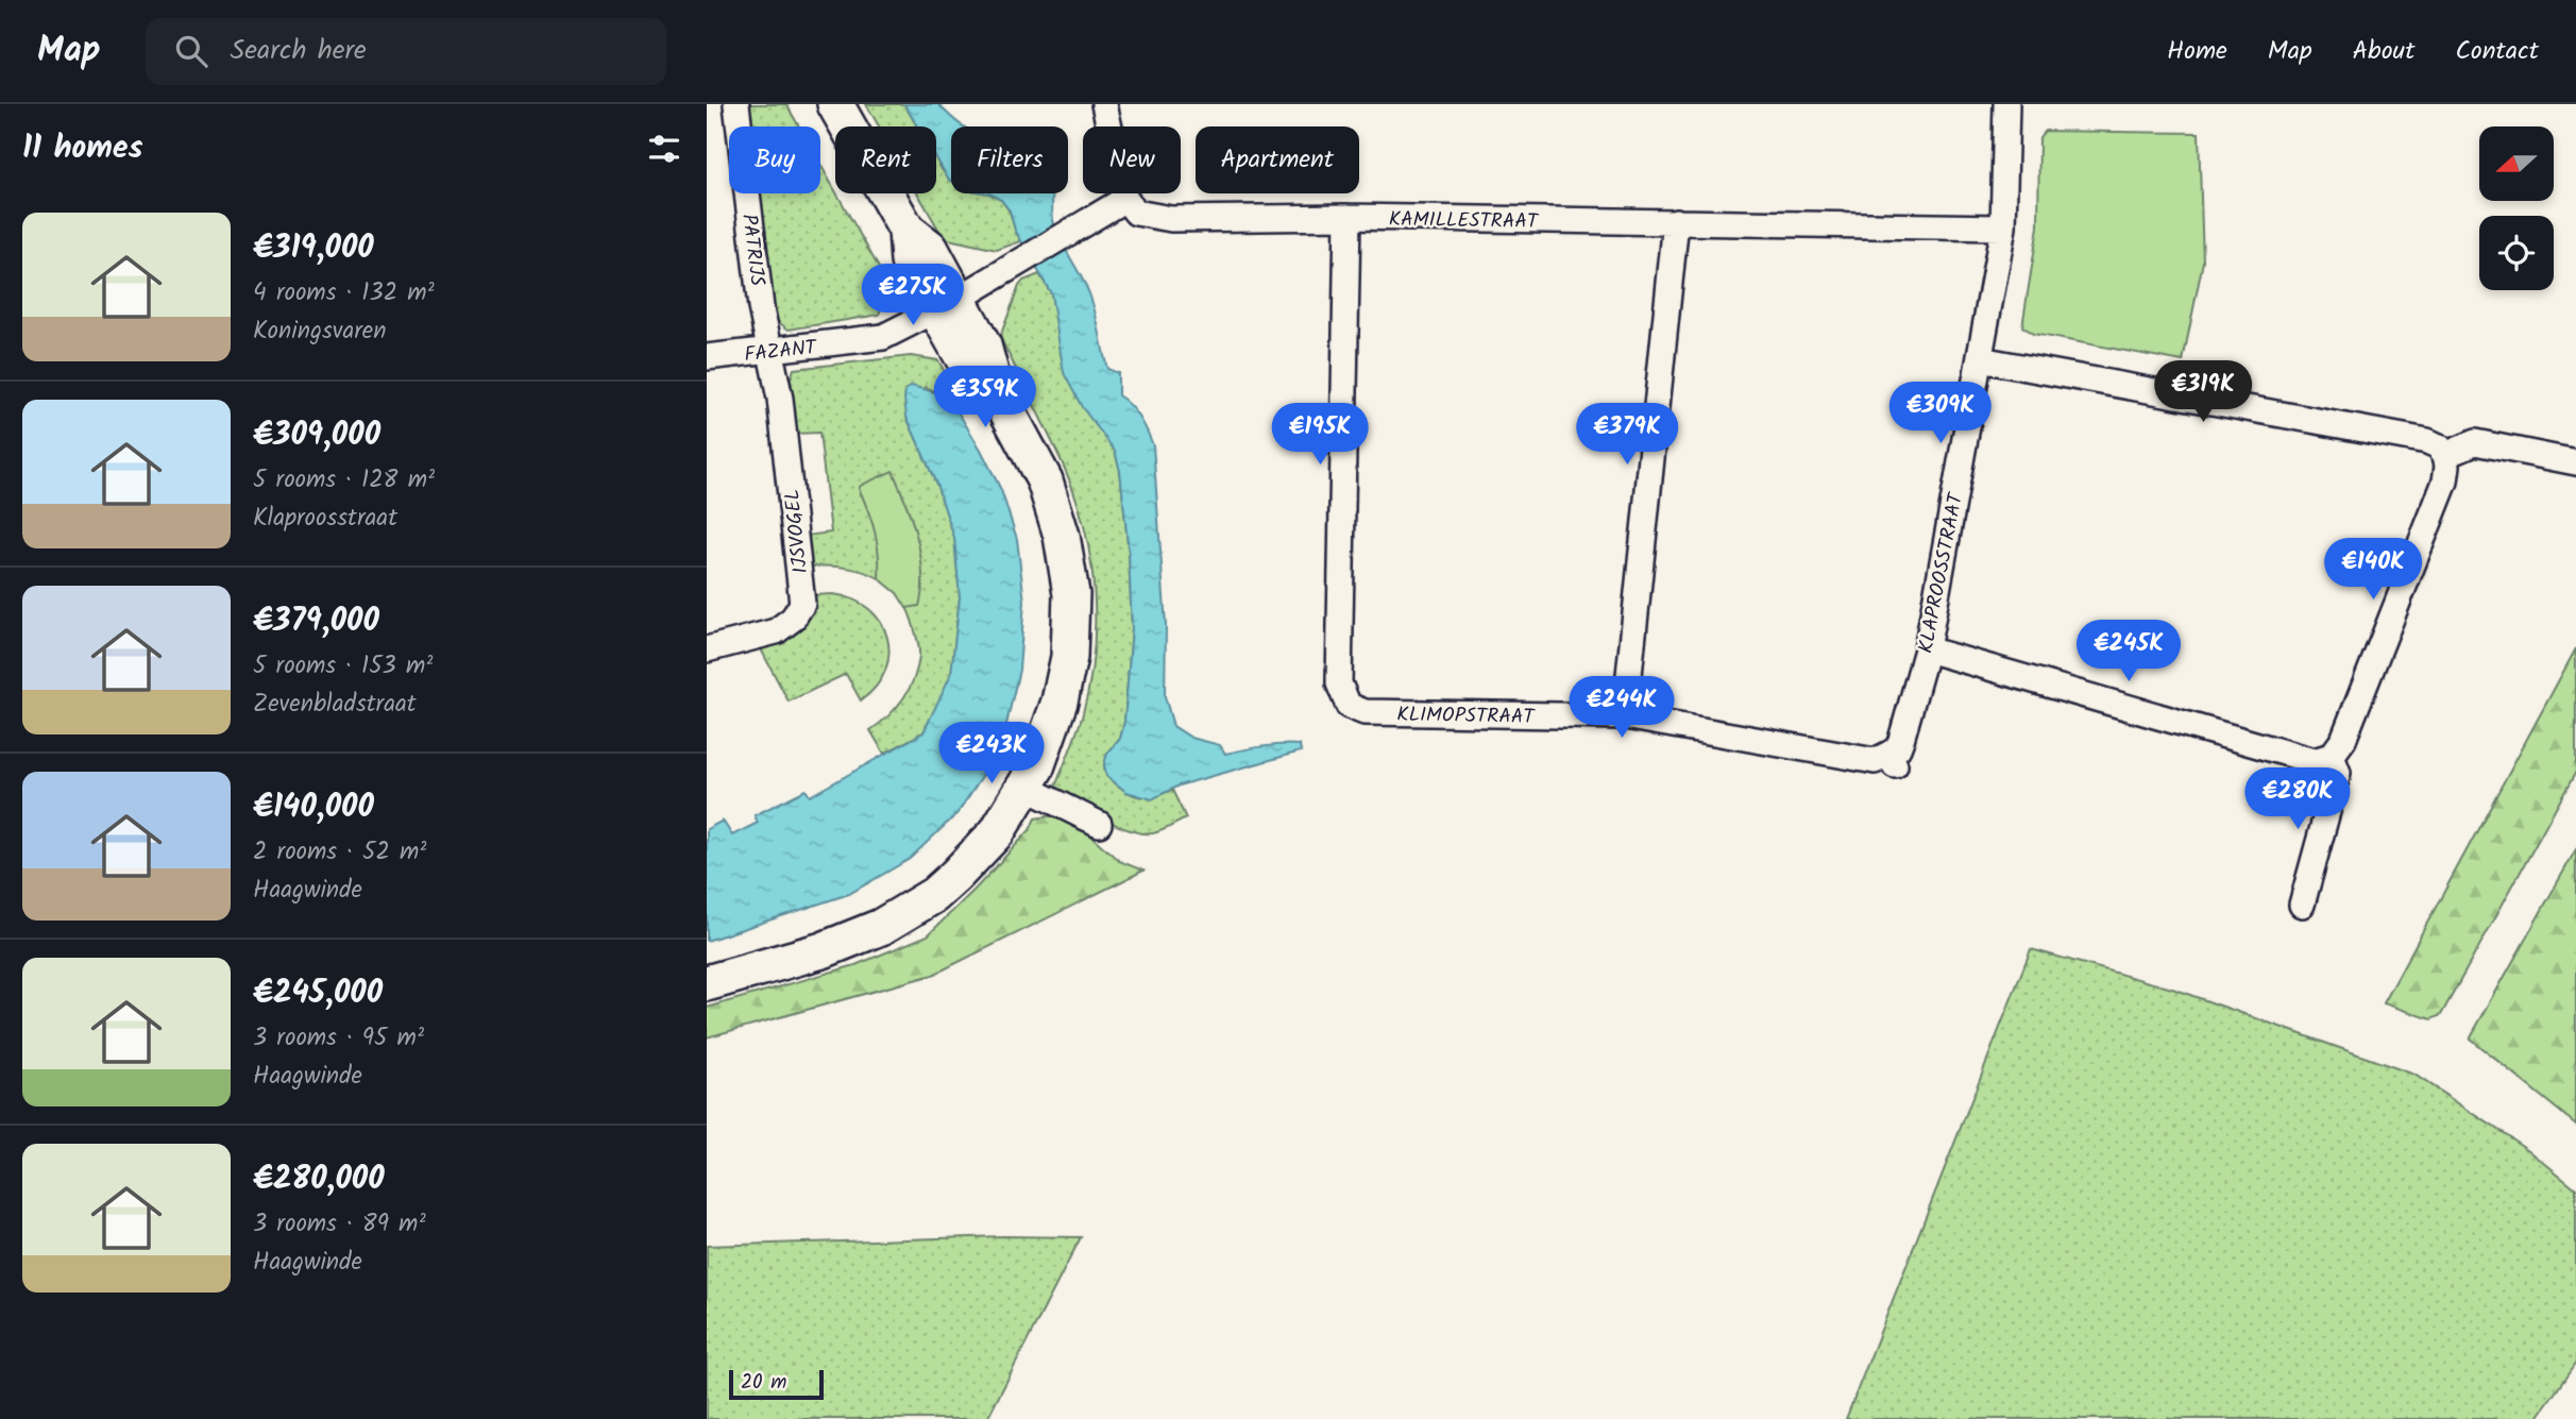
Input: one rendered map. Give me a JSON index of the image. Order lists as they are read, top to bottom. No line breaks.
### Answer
{"streets":{"street":["KAMILLESTRAAT","PATRIJS","FAZANT","IJSVOGEL","KLAPROOSSTRAAT","KLIMOPSTRAAT"]},"crossings":[["KAMILLESTRAAT","KLAPROOSSTRAAT"],["KAMILLESTRAAT","KLIMOPSTRAAT"],["PATRIJS","FAZANT"],["PATRIJS","IJSVOGEL"],["FAZANT","IJSVOGEL"],["KLAPROOSSTRAAT","KLIMOPSTRAAT"]],"scale_bar":"20 m","north":"left","page":{"header":"Map","search":"Search here","nav":["Home","Map","About","Contact"],"heading":"11 homes","chip":["Buy","Rent","Filters","New","Apartment"],"list":[{"name":"€319,000","note":"4 rooms · 132 m² · Koningsvaren"},{"name":"€309,000","note":"5 rooms · 128 m² · Klaproosstraat"},{"name":"€379,000","note":"5 rooms · 153 m² · Zevenbladstraat"},{"name":"€140,000","note":"2 rooms · 52 m² · Haagwinde"},{"name":"€245,000","note":"3 rooms · 95 m² · Haagwinde"},{"name":"€280,000","note":"3 rooms · 89 m² · Haagwinde"}],"price":["€275K","€319K","€359K","€309K","€195K","€379K","€140K","€245K","€244K","€243K","€280K"],"scale":"20 m"}}
